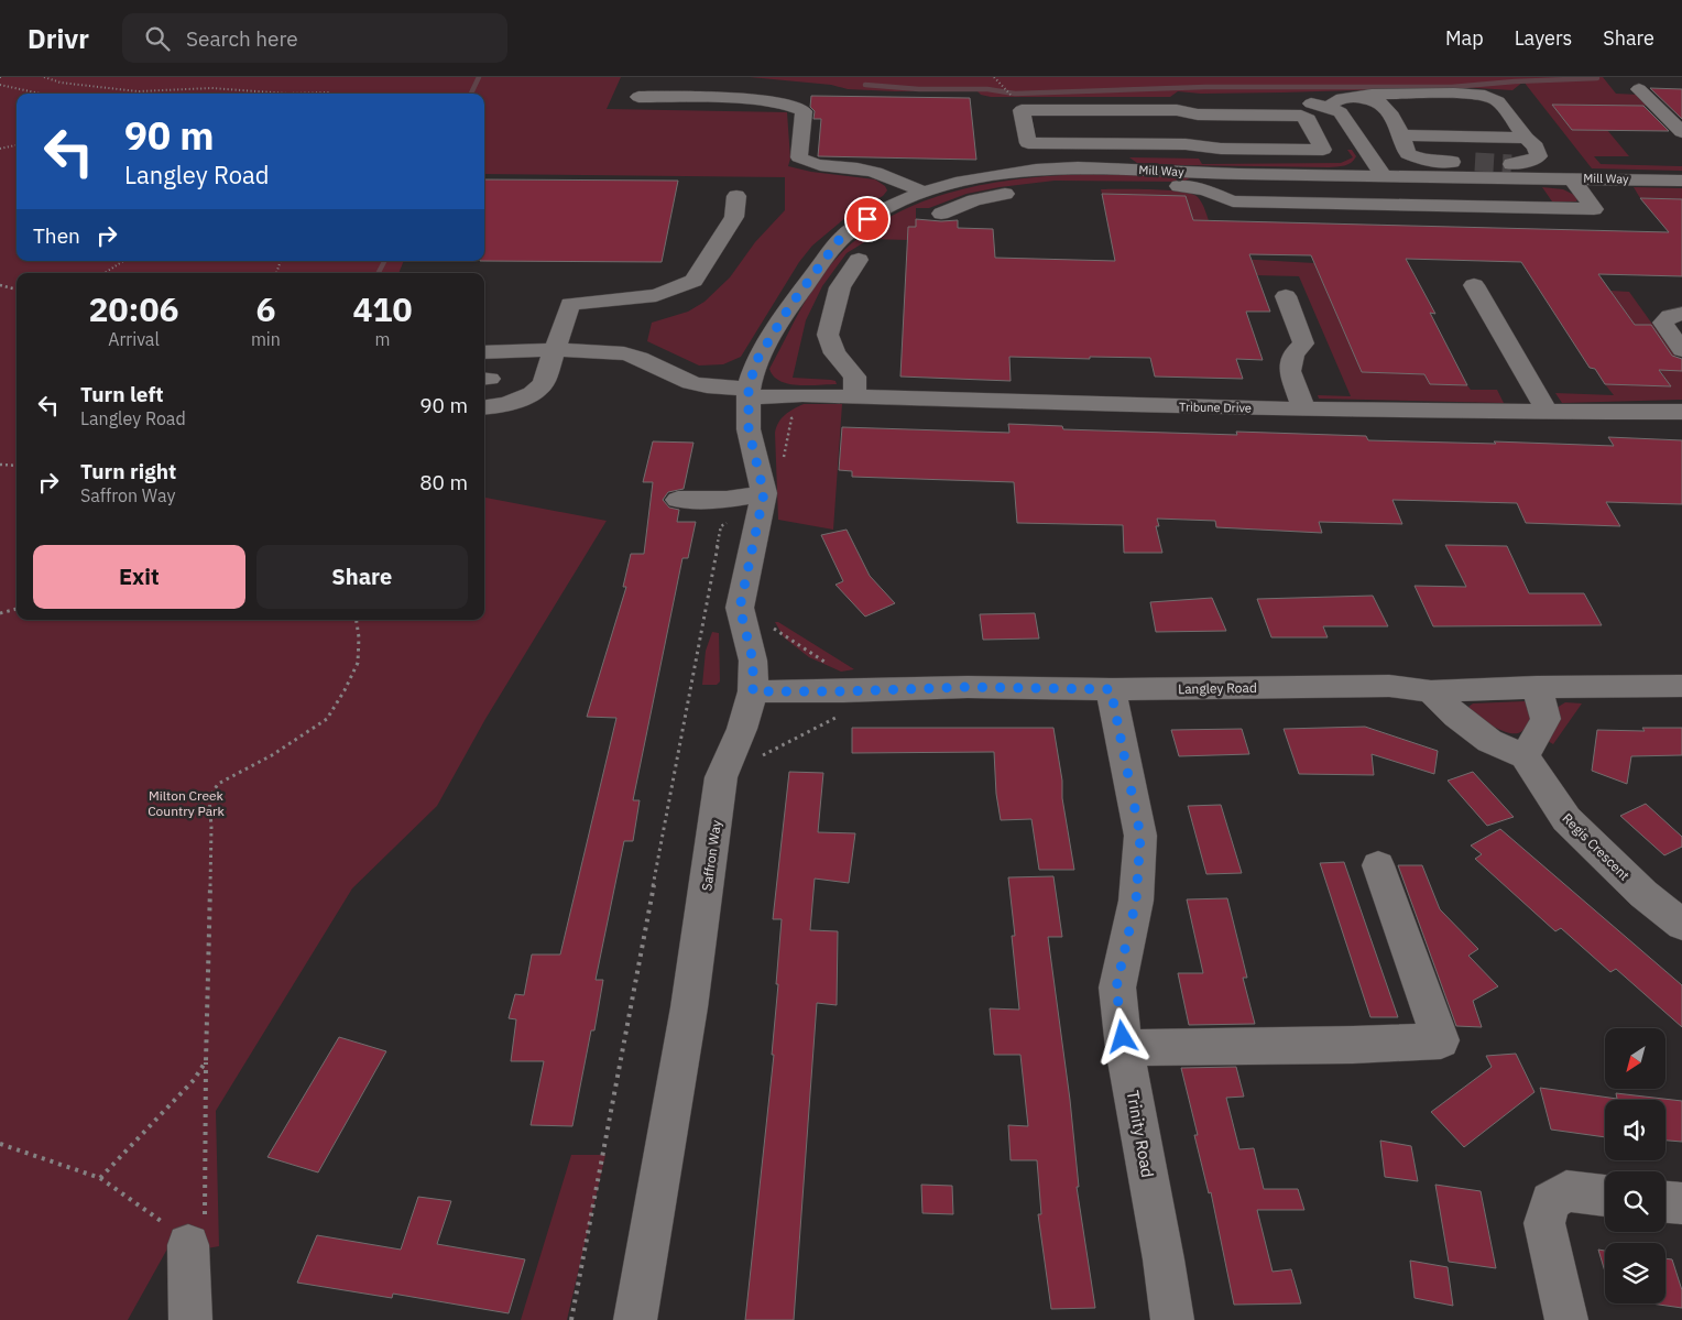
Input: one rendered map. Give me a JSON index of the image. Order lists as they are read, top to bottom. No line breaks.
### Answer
{"streets":{"street":["Mill Way","Tribune Drive","Langley Road","Regis Crescent","Saffron Way","Trinity Road"]},"crossings":[["Mill Way","Tribune Drive"],["Mill Way","Saffron Way"],["Tribune Drive","Saffron Way"],["Langley Road","Saffron Way"],["Langley Road","Trinity Road"]],"parks":["Milton Creek Country Park"],"north":"bottom left","page":{"header":"Drivr","search":"Search here","nav":["Map","Layers","Share"],"turn":["90 m","Langley Road"],"then":"Then","eta":["20:06","Arrival","6","min","410","m"],"list":[{"name":"Turn left","note":"Langley Road","value":"90 m"},{"name":"Turn right","note":"Saffron Way","value":"80 m"}],"buttons":["Exit","Share"]}}
